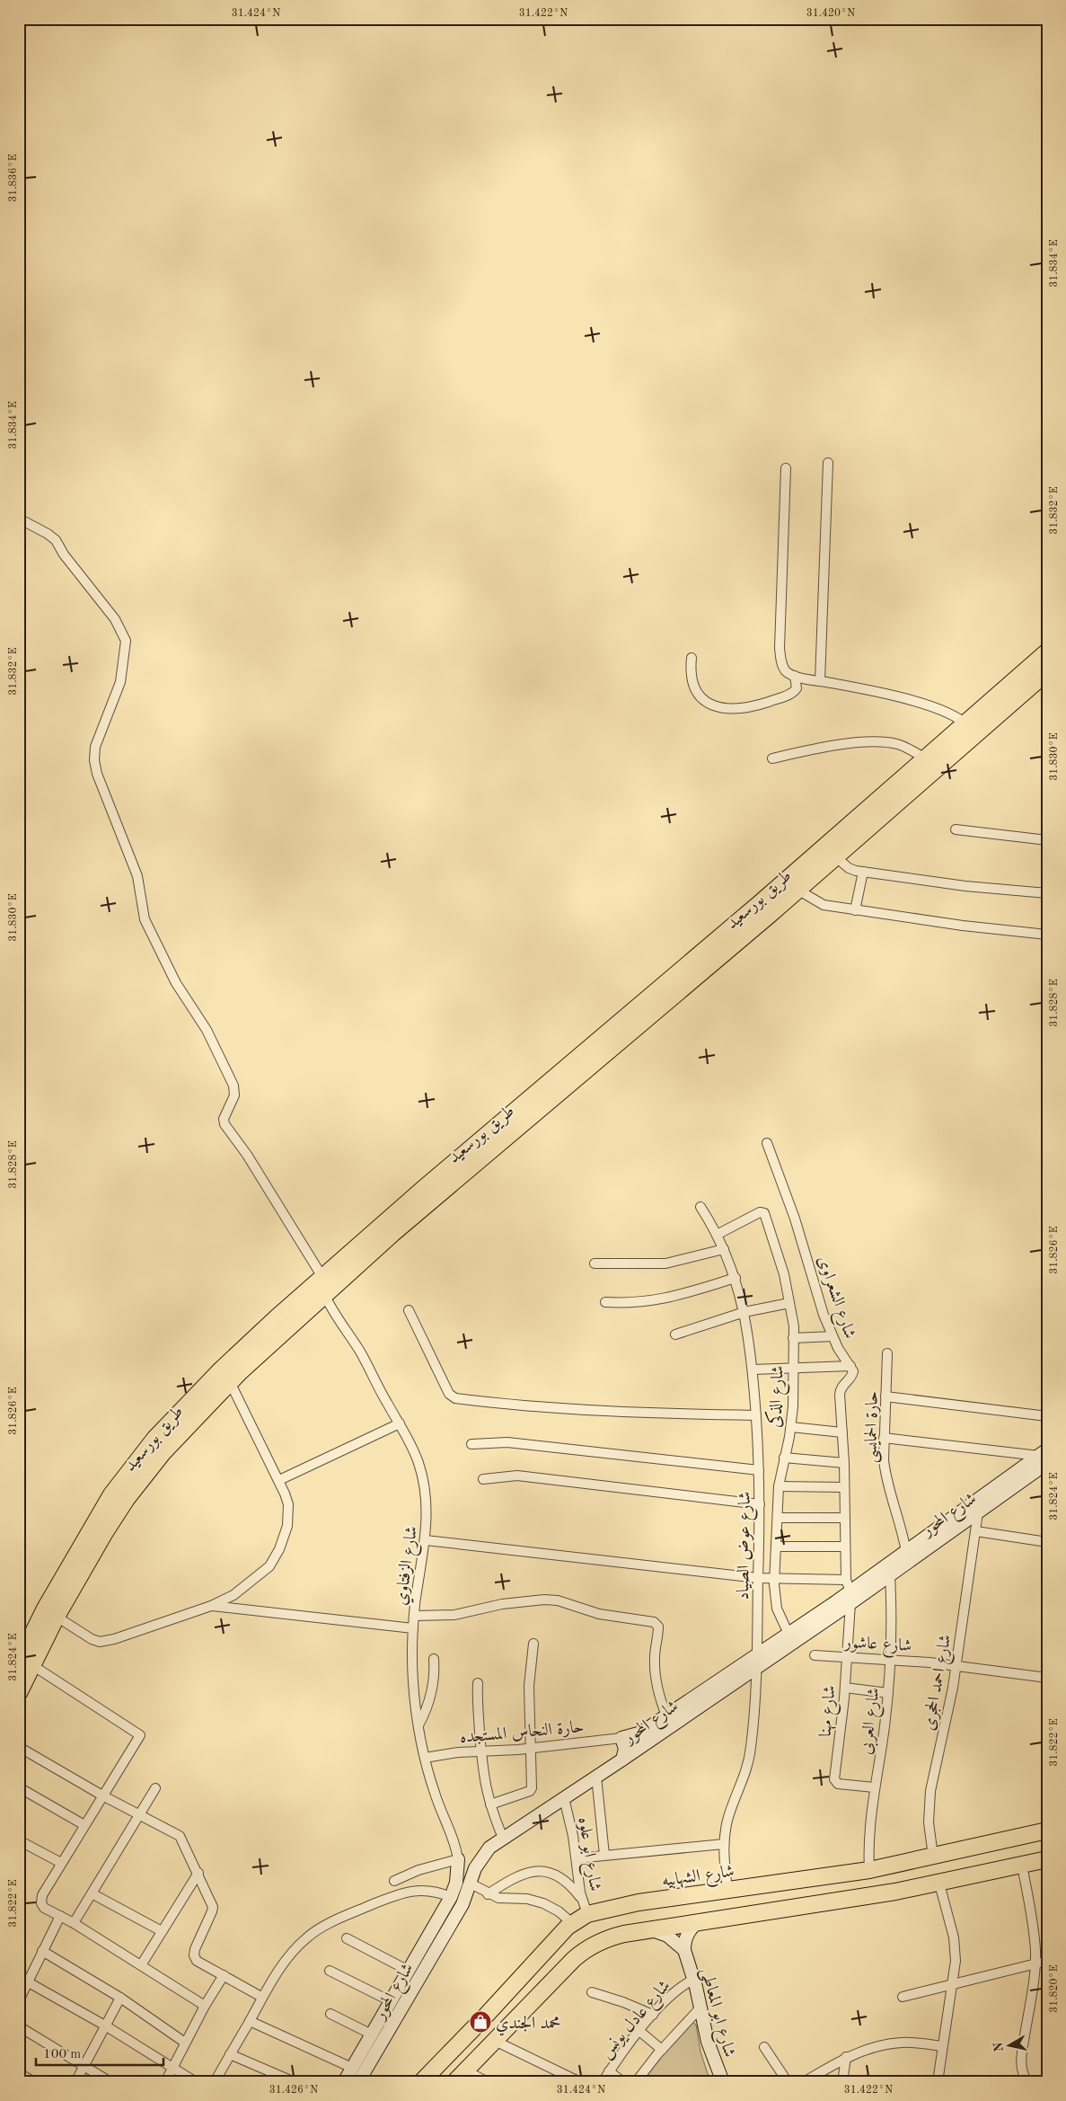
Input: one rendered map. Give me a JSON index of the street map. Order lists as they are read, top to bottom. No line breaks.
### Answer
{"streets":{"highway":["طريق بورسعيد","شارع الشهابيه"],"main road":["شارع المحور","شارع ابو المعاطى"],"street":["شارع الشعراوى","شارع الذكى","حارة الحمايسى","شارع عوض الصياد","شارع الزفتاوي","شارع عاشور","شارع احمد الحجرى","شارع مهنا","شارع العربى","حارة النحاس المستجده","شارع ابو علوه","شارع عادل يونس"]},"crossings":[["طريق بورسعيد","شارع الزفتاوي"],["شارع الذكى","شارع المحور"],["شارع الذكى","شارع عوض الصياد"],["حارة الحمايسى","شارع المحور"],["شارع المحور","شارع عوض الصياد"],["شارع المحور","شارع الزفتاوي"],["شارع المحور","شارع احمد الحجرى"],["شارع المحور","شارع مهنا"],["شارع المحور","شارع العربى"],["شارع المحور","حارة النحاس المستجده"],["شارع المحور","شارع ابو علوه"],["شارع عوض الصياد","شارع الشهابيه"],["شارع الزفتاوي","حارة النحاس المستجده"],["شارع عاشور","شارع احمد الحجرى"],["شارع عاشور","شارع مهنا"],["شارع عاشور","شارع العربى"],["شارع احمد الحجرى","شارع الشهابيه"],["شارع مهنا","شارع العربى"],["شارع العربى","شارع الشهابيه"],["شارع ابو علوه","شارع الشهابيه"],["شارع ابو المعاطى","شارع عادل يونس"]],"places":{"shop":["محمد الجندي"]},"scale_bar":"100 m","north":"left","coordinates":["31.424°N","31.422°N","31.420°N","31.836°E","31.834°E","31.832°E","31.830°E","31.828°E","31.826°E","31.824°E","31.822°E","31.820°E","31.426°N"]}
